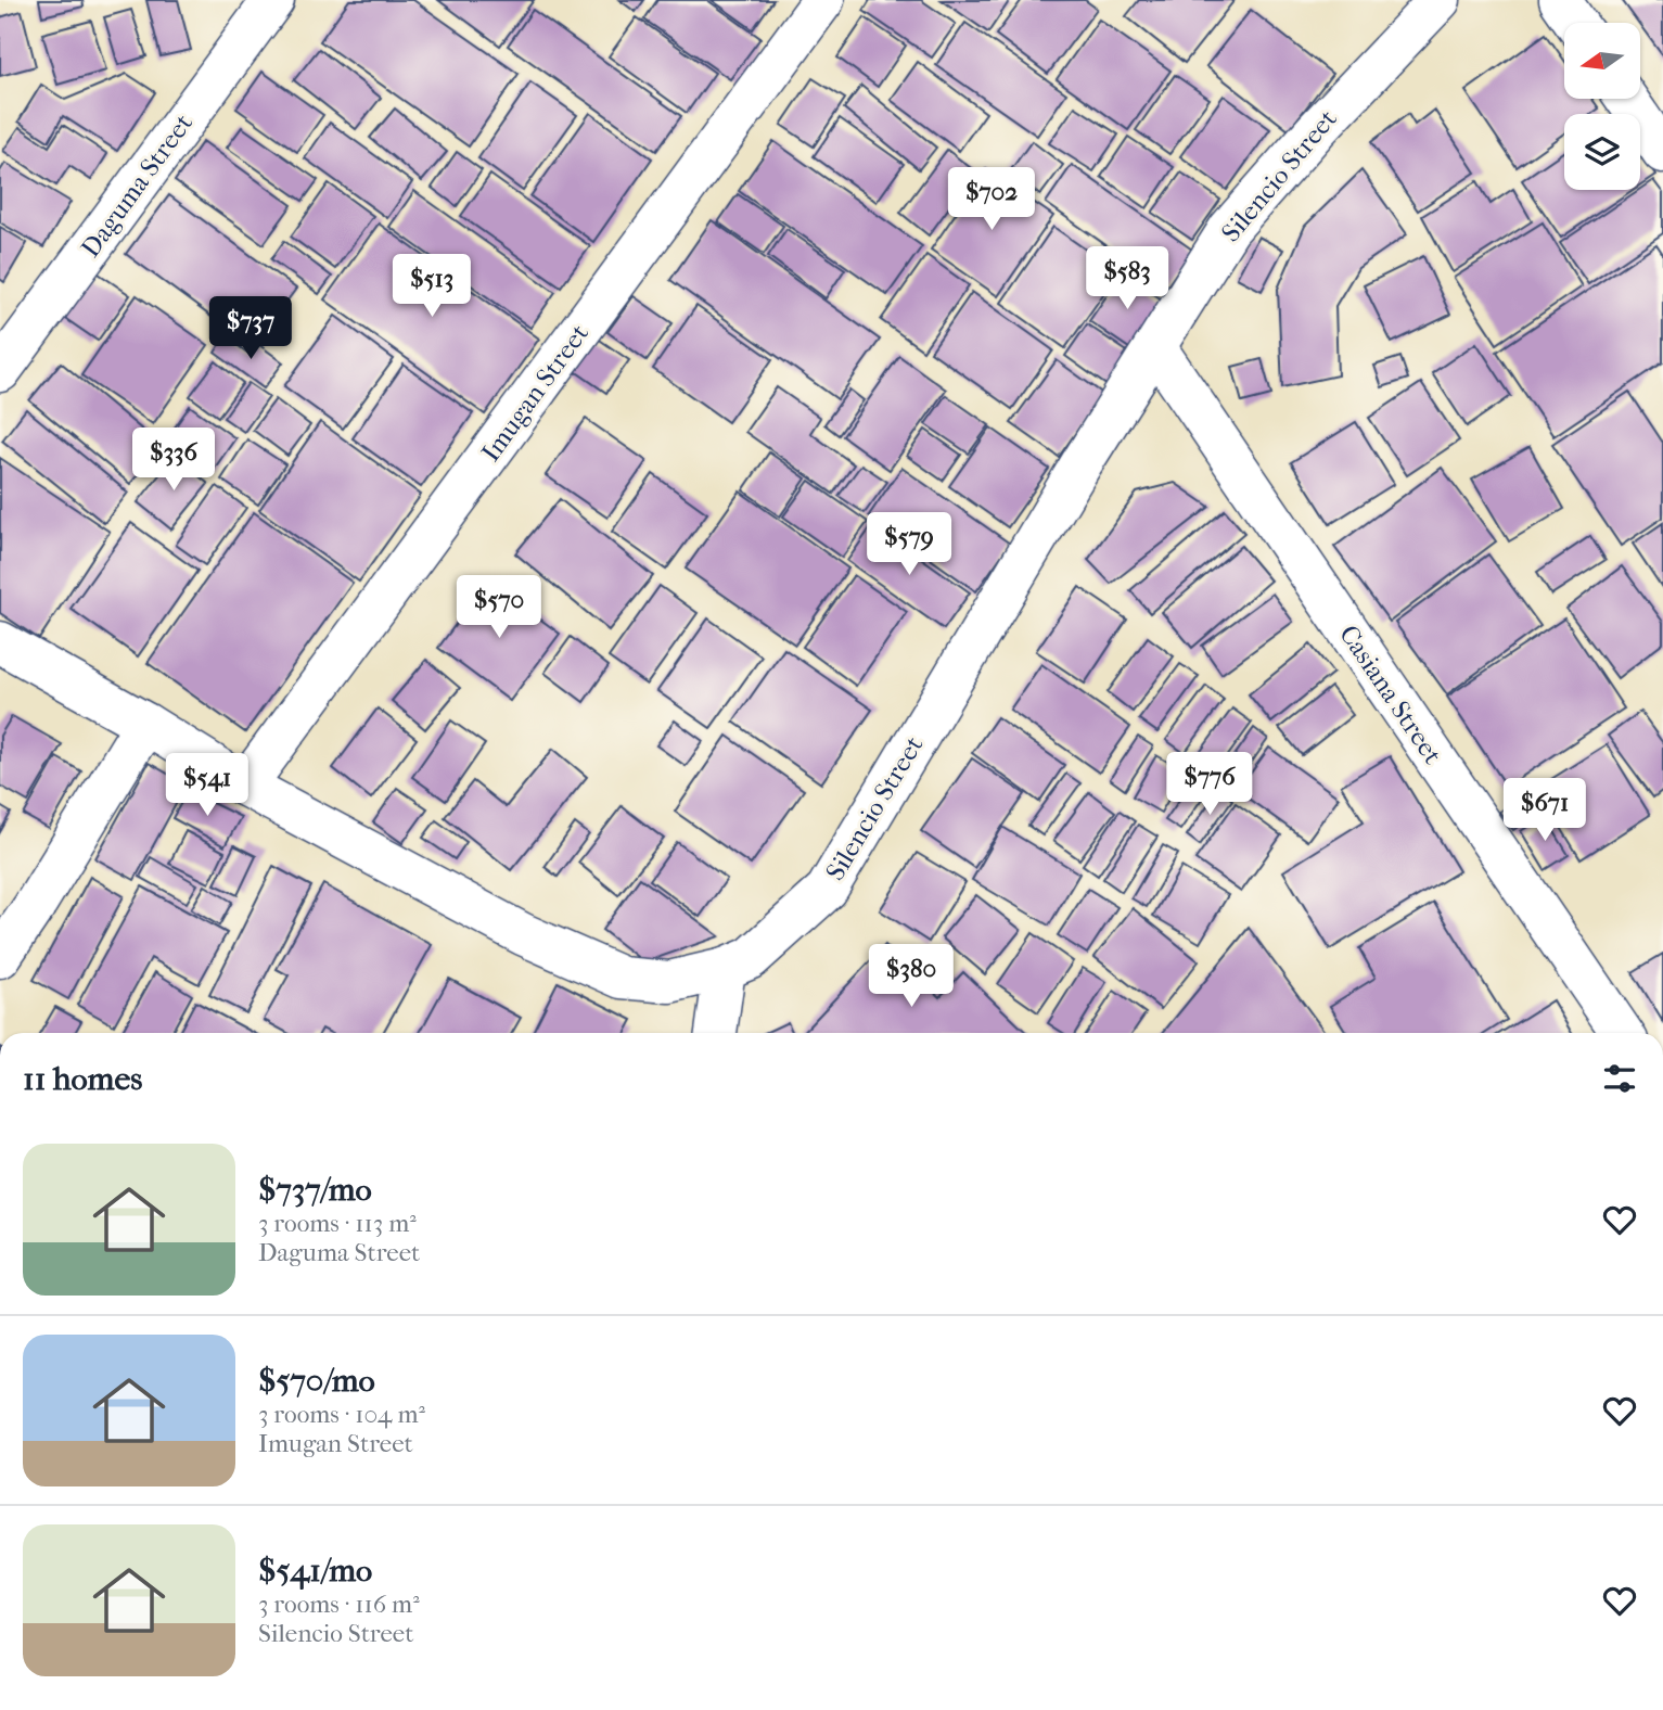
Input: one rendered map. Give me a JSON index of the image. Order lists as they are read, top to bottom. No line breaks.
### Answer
{"streets":{"street":["Silencio Street","Daguma Street","Imugan Street","Casiana Street"]},"crossings":[["Silencio Street","Imugan Street"],["Silencio Street","Casiana Street"]],"north":"left","page":{"price":["$702","$583","$513","$737","$336","$579","$570","$776","$541","$671","$380"],"heading":"11 homes","list":[{"name":"$737/mo","note":"3 rooms · 113 m² · Daguma Street"},{"name":"$570/mo","note":"3 rooms · 104 m² · Imugan Street"},{"name":"$541/mo","note":"3 rooms · 116 m² · Silencio Street"}]}}
